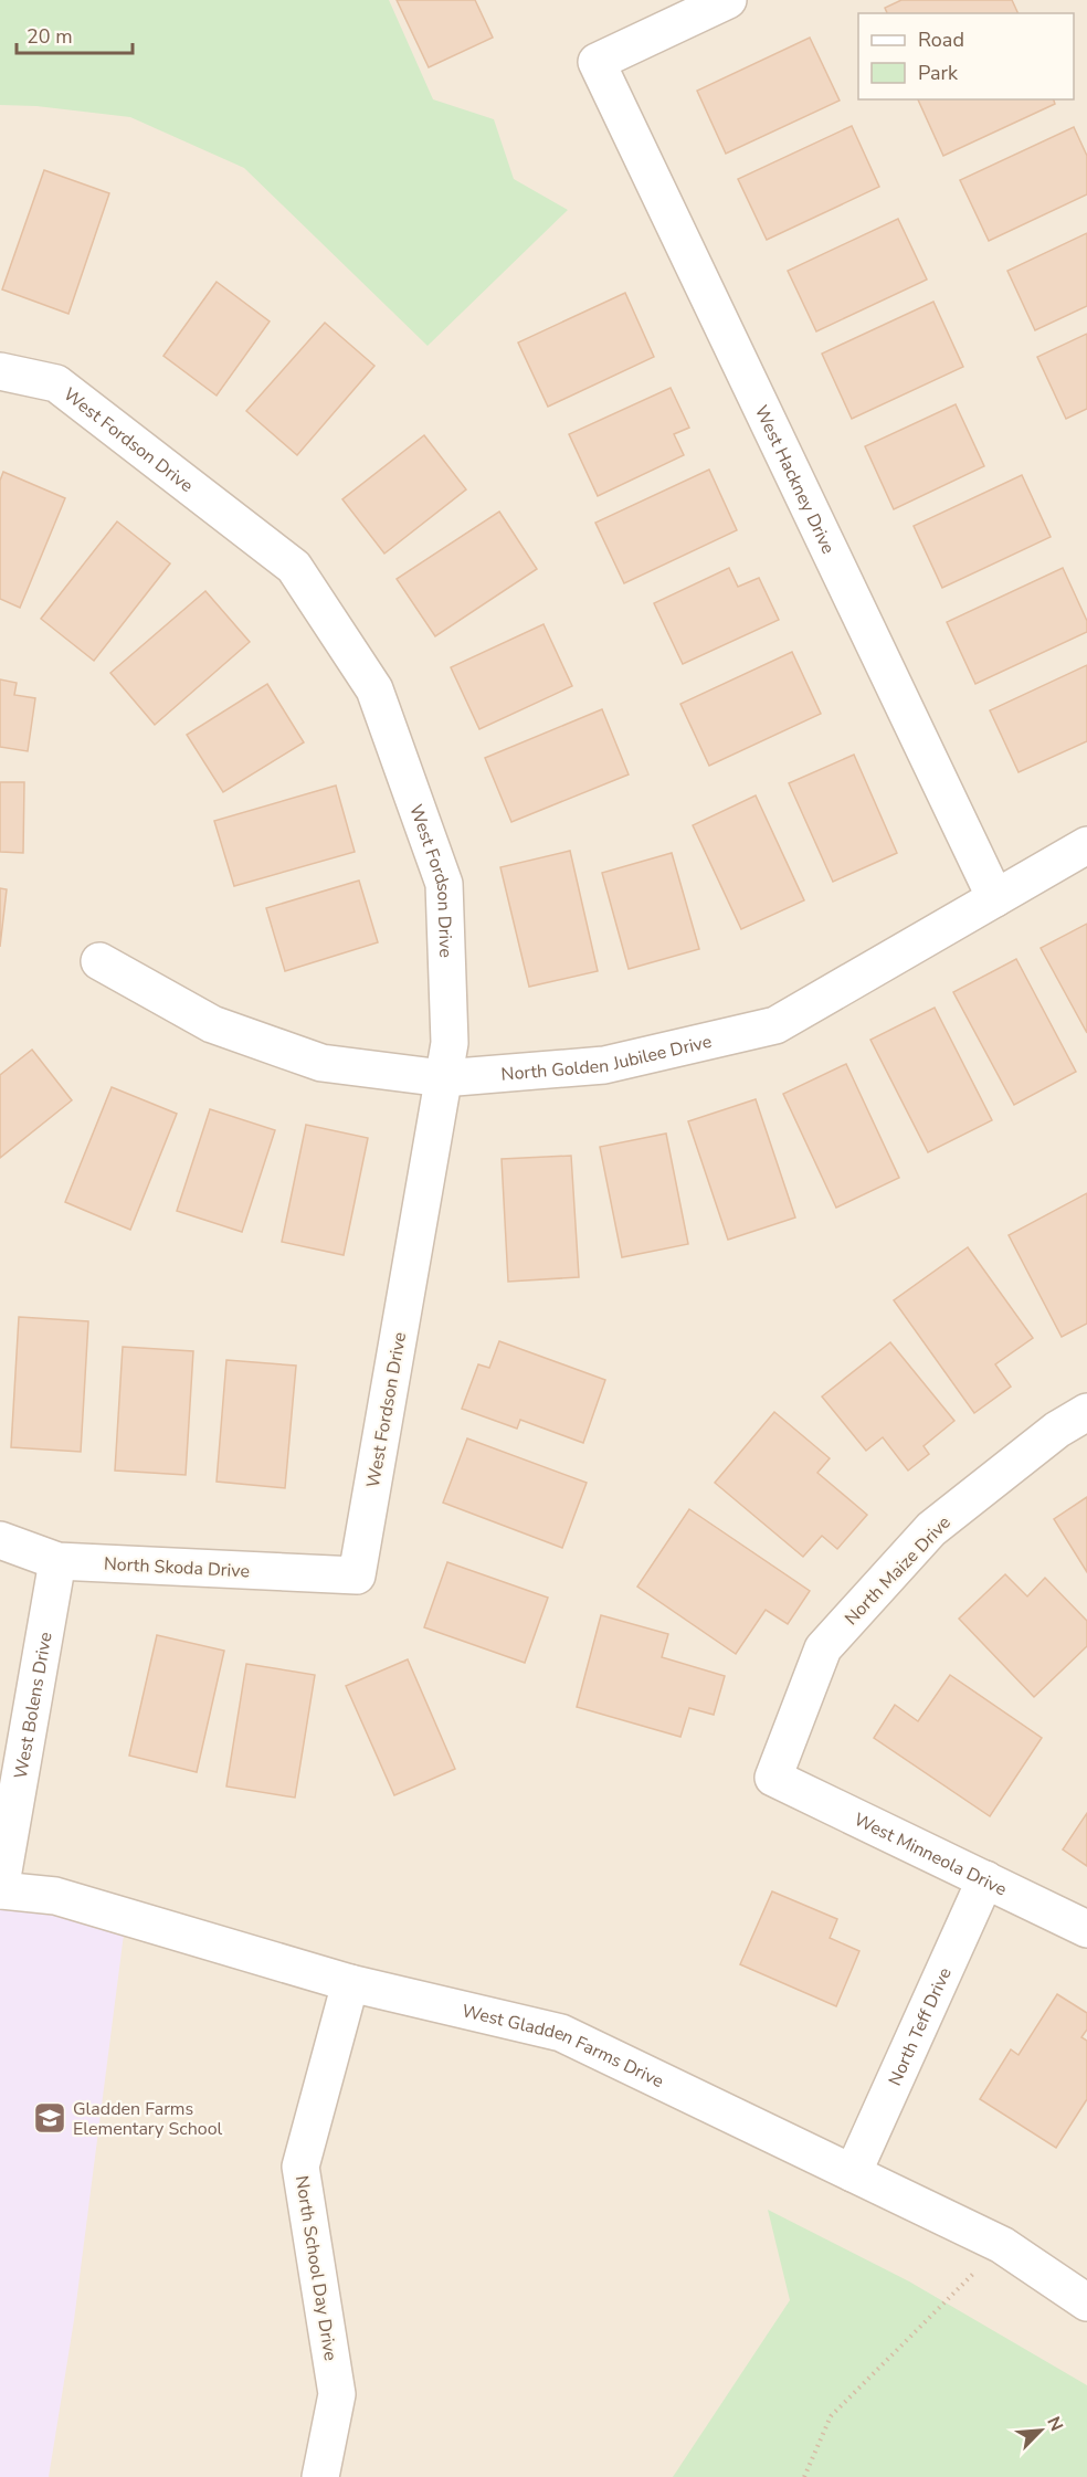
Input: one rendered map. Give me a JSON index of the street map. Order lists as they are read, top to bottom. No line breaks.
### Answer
{"streets":{"street":["West Fordson Drive","West Hackney Drive","North Golden Jubilee Drive","North Skoda Drive","North Maize Drive","West Bolens Drive","West Minneola Drive","North Teff Drive","West Gladden Farms Drive","North School Day Drive"]},"crossings":[["West Fordson Drive","North Golden Jubilee Drive"],["West Fordson Drive","North Skoda Drive"],["West Hackney Drive","North Golden Jubilee Drive"],["North Skoda Drive","West Bolens Drive"],["North Maize Drive","West Minneola Drive"],["West Bolens Drive","West Gladden Farms Drive"],["West Minneola Drive","North Teff Drive"],["North Teff Drive","West Gladden Farms Drive"],["West Gladden Farms Drive","North School Day Drive"]],"places":{"school or university":["Gladden Farms Elementary School"]},"legend":["Road","Park"],"scale_bar":"20 m","north":"top right"}
